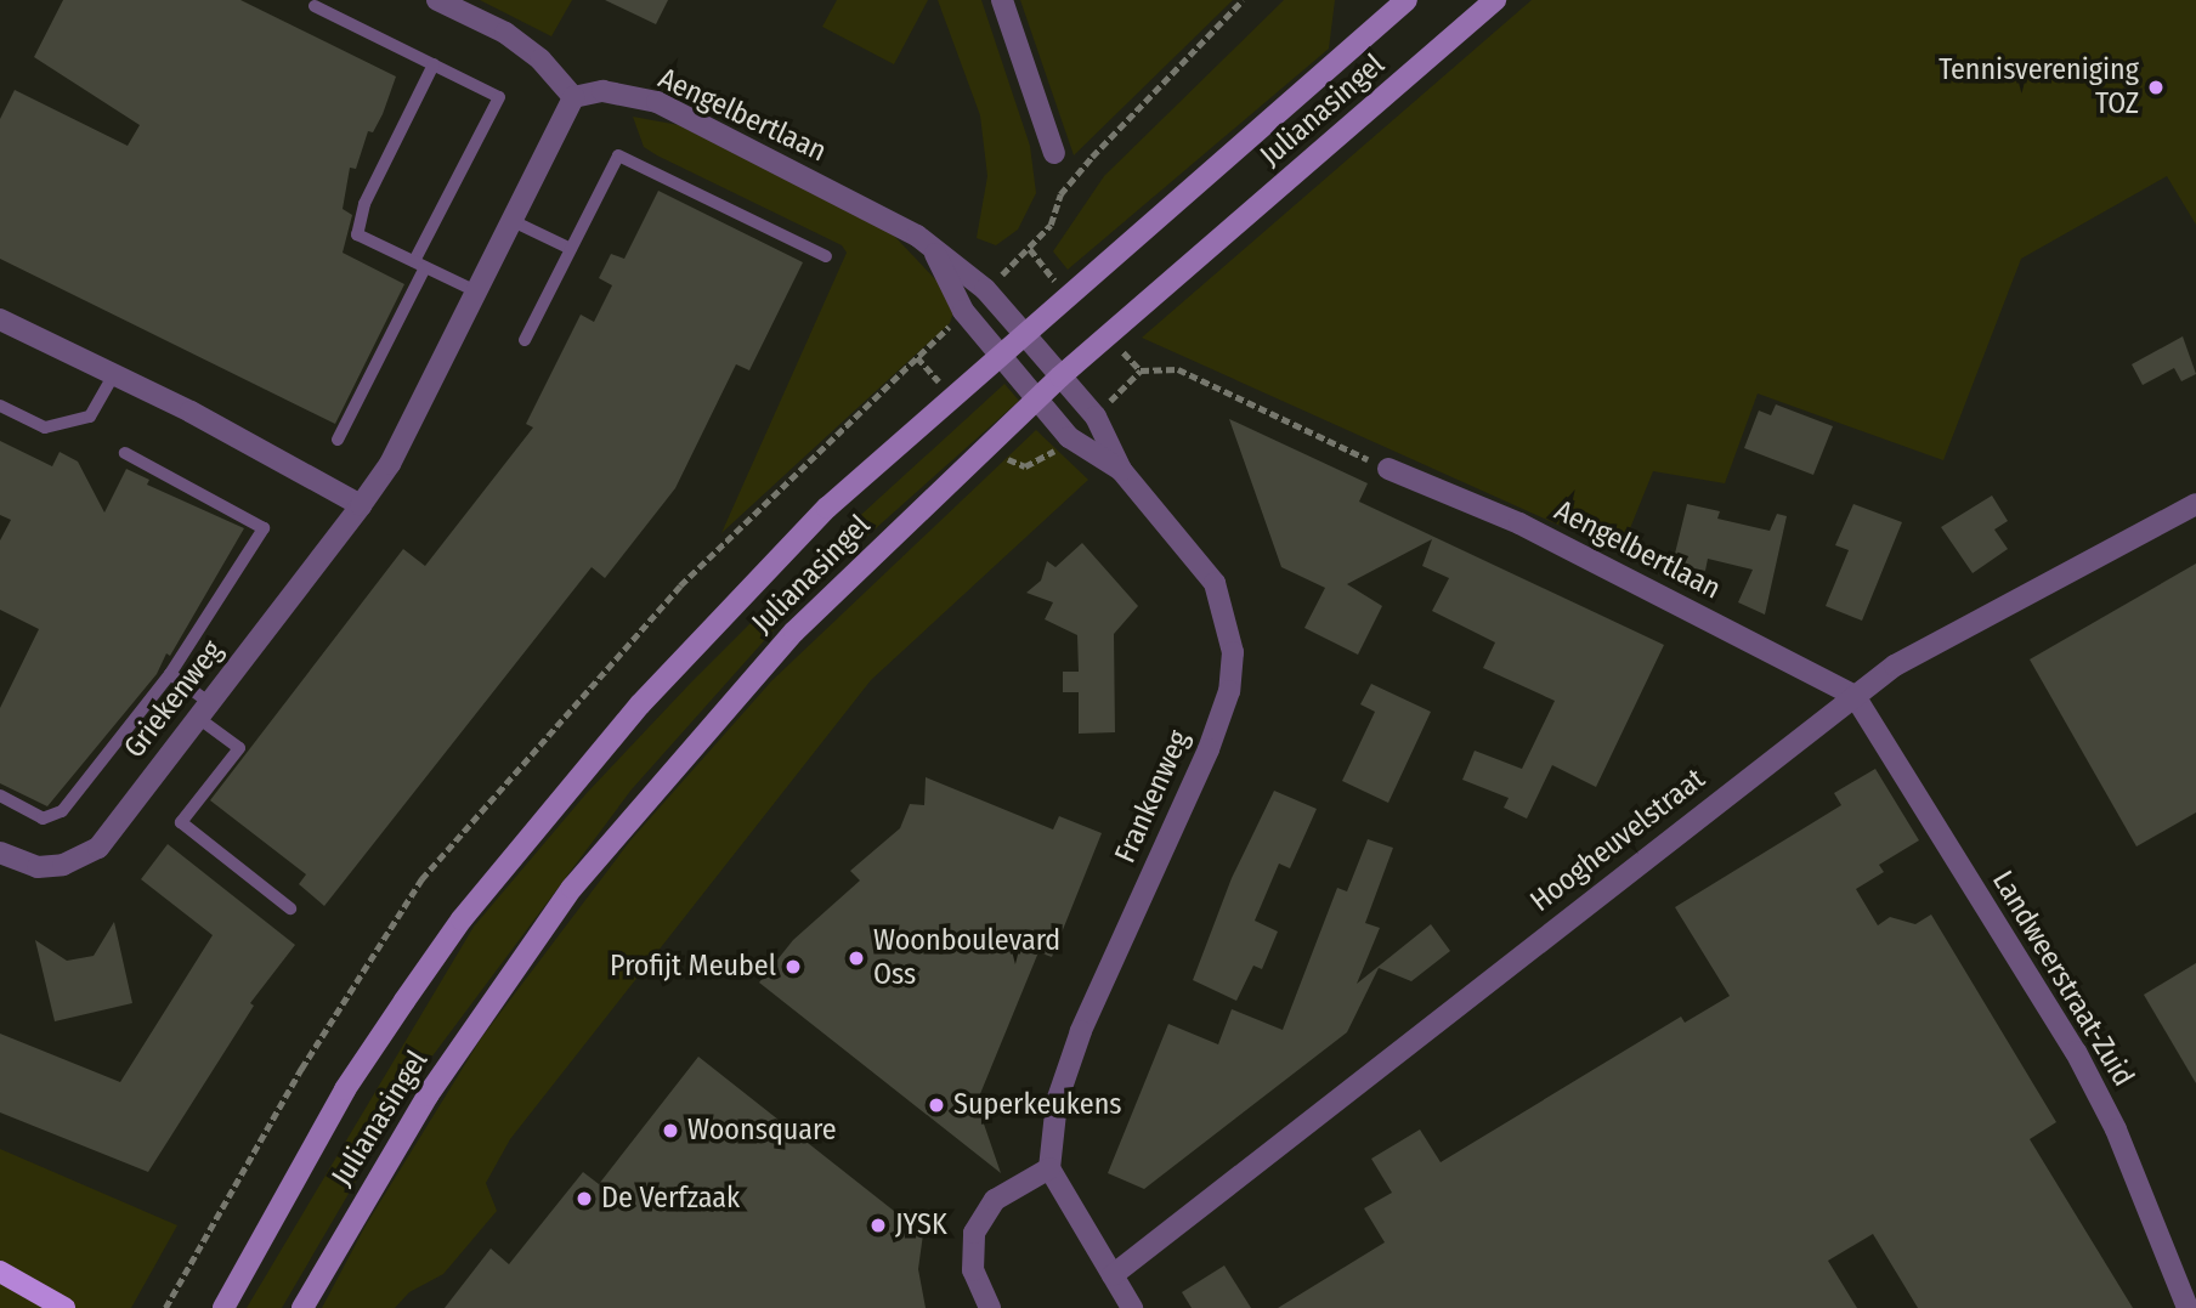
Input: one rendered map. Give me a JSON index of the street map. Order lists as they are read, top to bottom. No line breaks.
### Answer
{"streets":{"main road":["Julianasingel"],"street":["Aengelbertlaan","Griekenweg","Frankenweg","Hoogheuvelstraat","Landweerstraat-Zuid"]},"crossings":[["Julianasingel","Aengelbertlaan"],["Julianasingel","Frankenweg"],["Aengelbertlaan","Griekenweg"],["Aengelbertlaan","Frankenweg"],["Aengelbertlaan","Hoogheuvelstraat"],["Aengelbertlaan","Landweerstraat-Zuid"],["Hoogheuvelstraat","Landweerstraat-Zuid"]],"places":["Tennisvereniging TOZ","Woonboulevard Oss","Profijt Meubel","Superkeukens","Woonsquare","De Verfzaak","JYSK"]}
